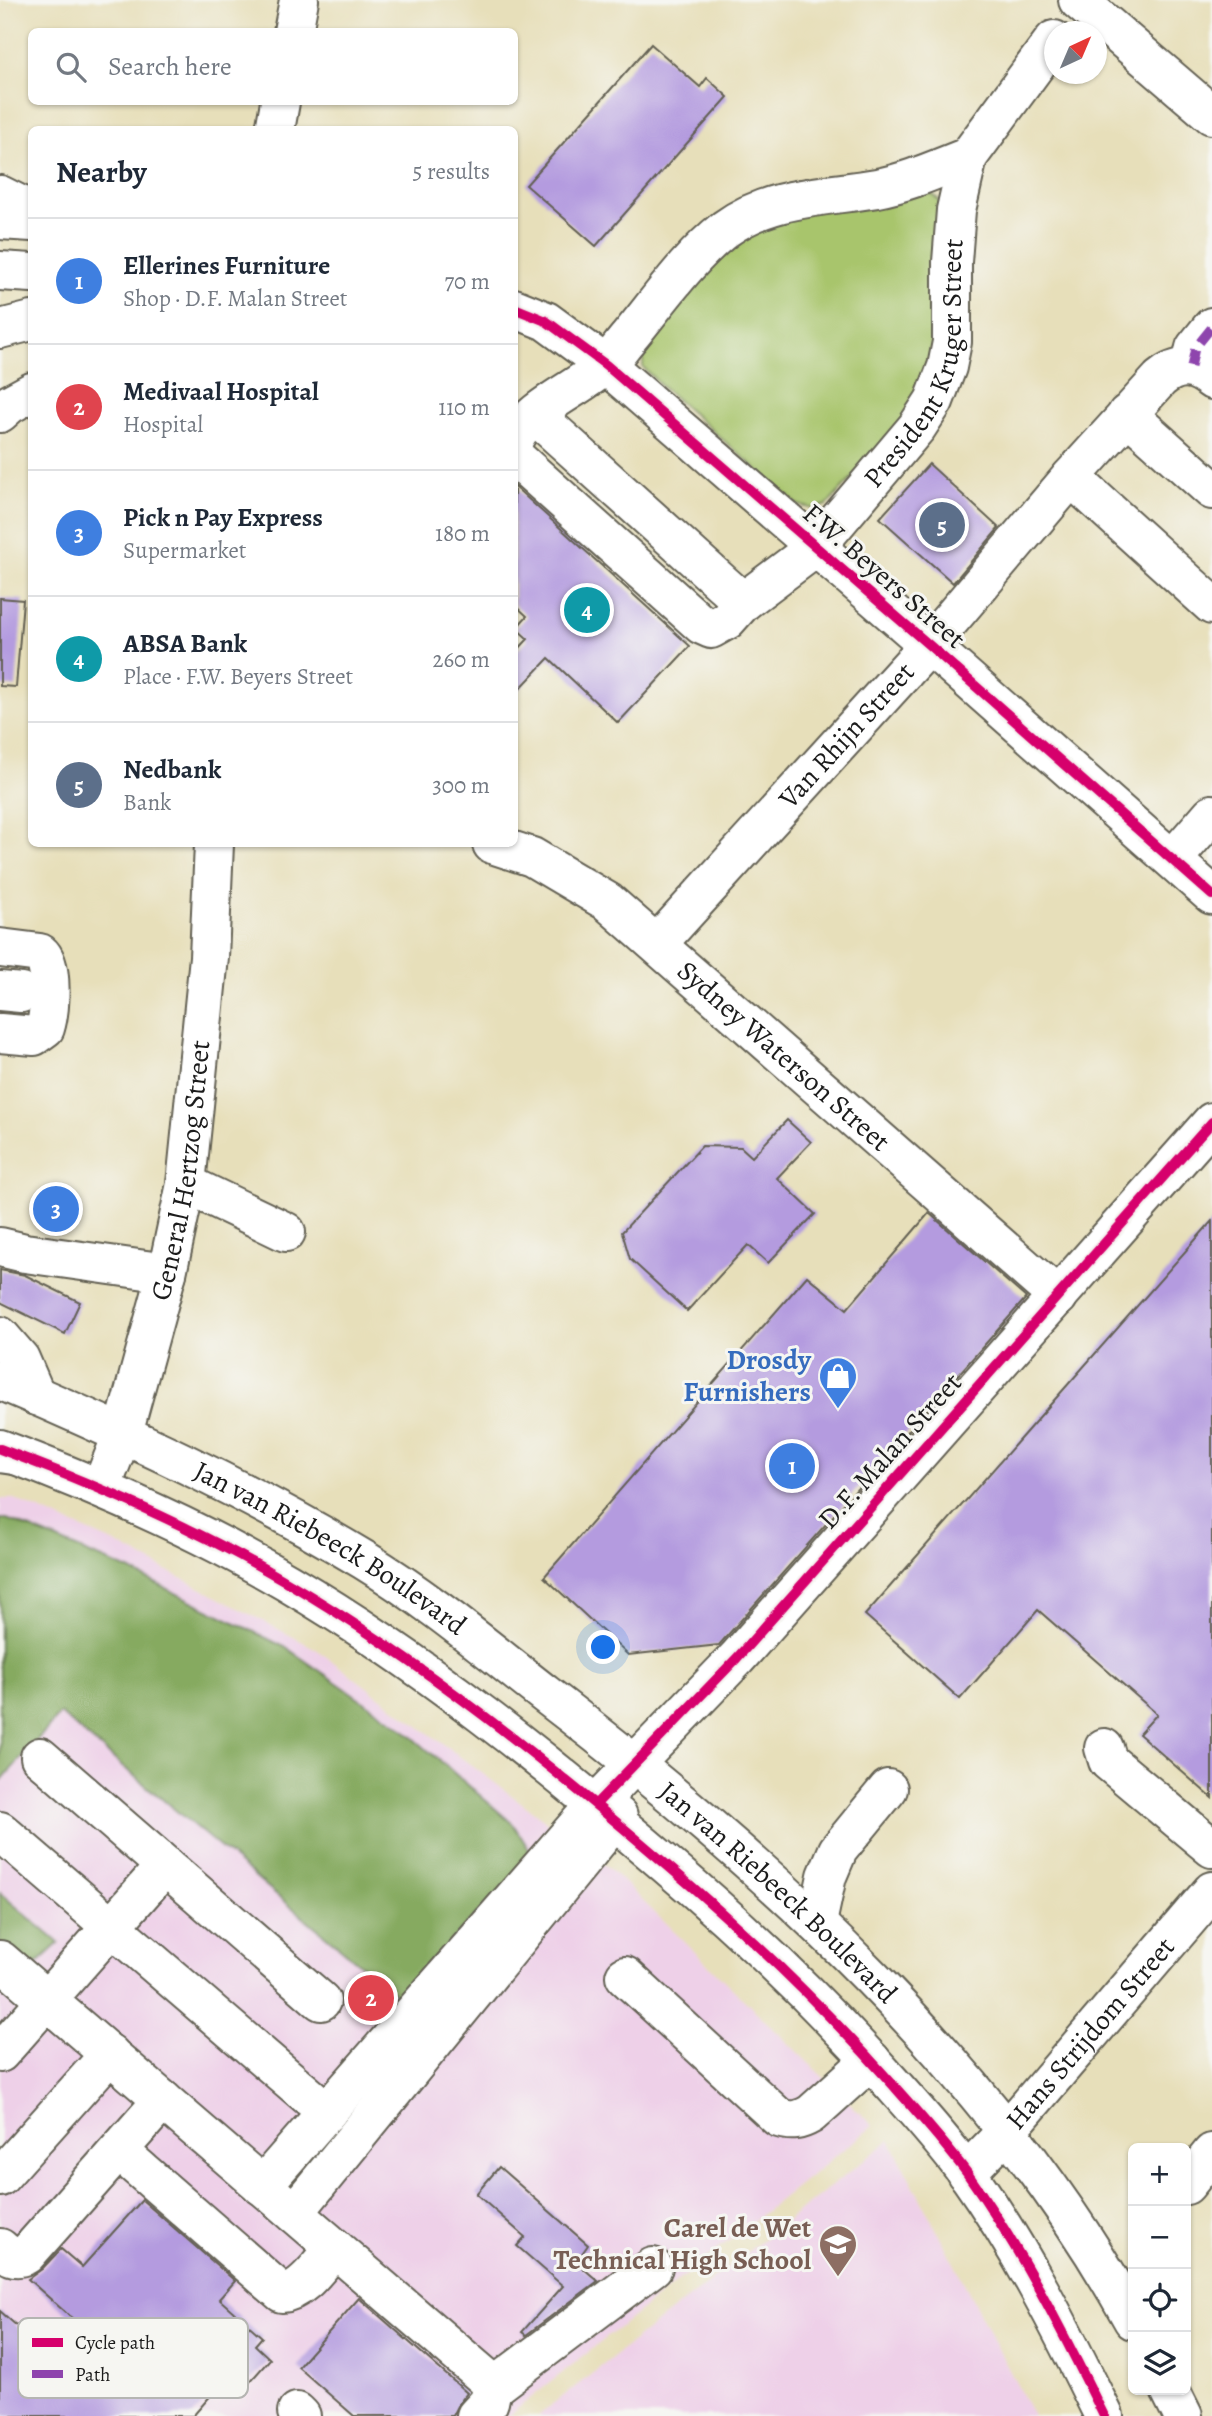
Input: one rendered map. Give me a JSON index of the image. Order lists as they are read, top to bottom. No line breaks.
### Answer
{"streets":{"street":["President Kruger Street","F.W. Beyers Street","Van Rhijn Street","Sydney Waterson Street","General Hertzog Street","D.F. Malan Street","Jan van Riebeeck Boulevard","Hans Strijdom Street"]},"crossings":[["President Kruger Street","F.W. Beyers Street"],["F.W. Beyers Street","Van Rhijn Street"],["Van Rhijn Street","Sydney Waterson Street"],["Sydney Waterson Street","D.F. Malan Street"],["General Hertzog Street","Jan van Riebeeck Boulevard"],["D.F. Malan Street","Jan van Riebeeck Boulevard"],["Jan van Riebeeck Boulevard","Hans Strijdom Street"]],"places":{"shop":["Drosdy Furnishers"],"school or university":["Carel de Wet Technical High School"]},"legend":["Cycle path","Path"],"north":"top right","page":{"search":"Search here","heading":["Nearby","5 results"],"list":[{"mark":"1","name":"Ellerines Furniture","note":"Shop · D.F. Malan Street","value":"70 m"},{"mark":"2","name":"Medivaal Hospital","note":"Hospital","value":"110 m"},{"mark":"3","name":"Pick n Pay Express","note":"Supermarket","value":"180 m"},{"mark":"4","name":"ABSA Bank","note":"Place · F.W. Beyers Street","value":"260 m"},{"mark":"5","name":"Nedbank","note":"Bank","value":"300 m"}],"pins":["5","4","3","1","2"],"map_buttons":["+","−"]}}
